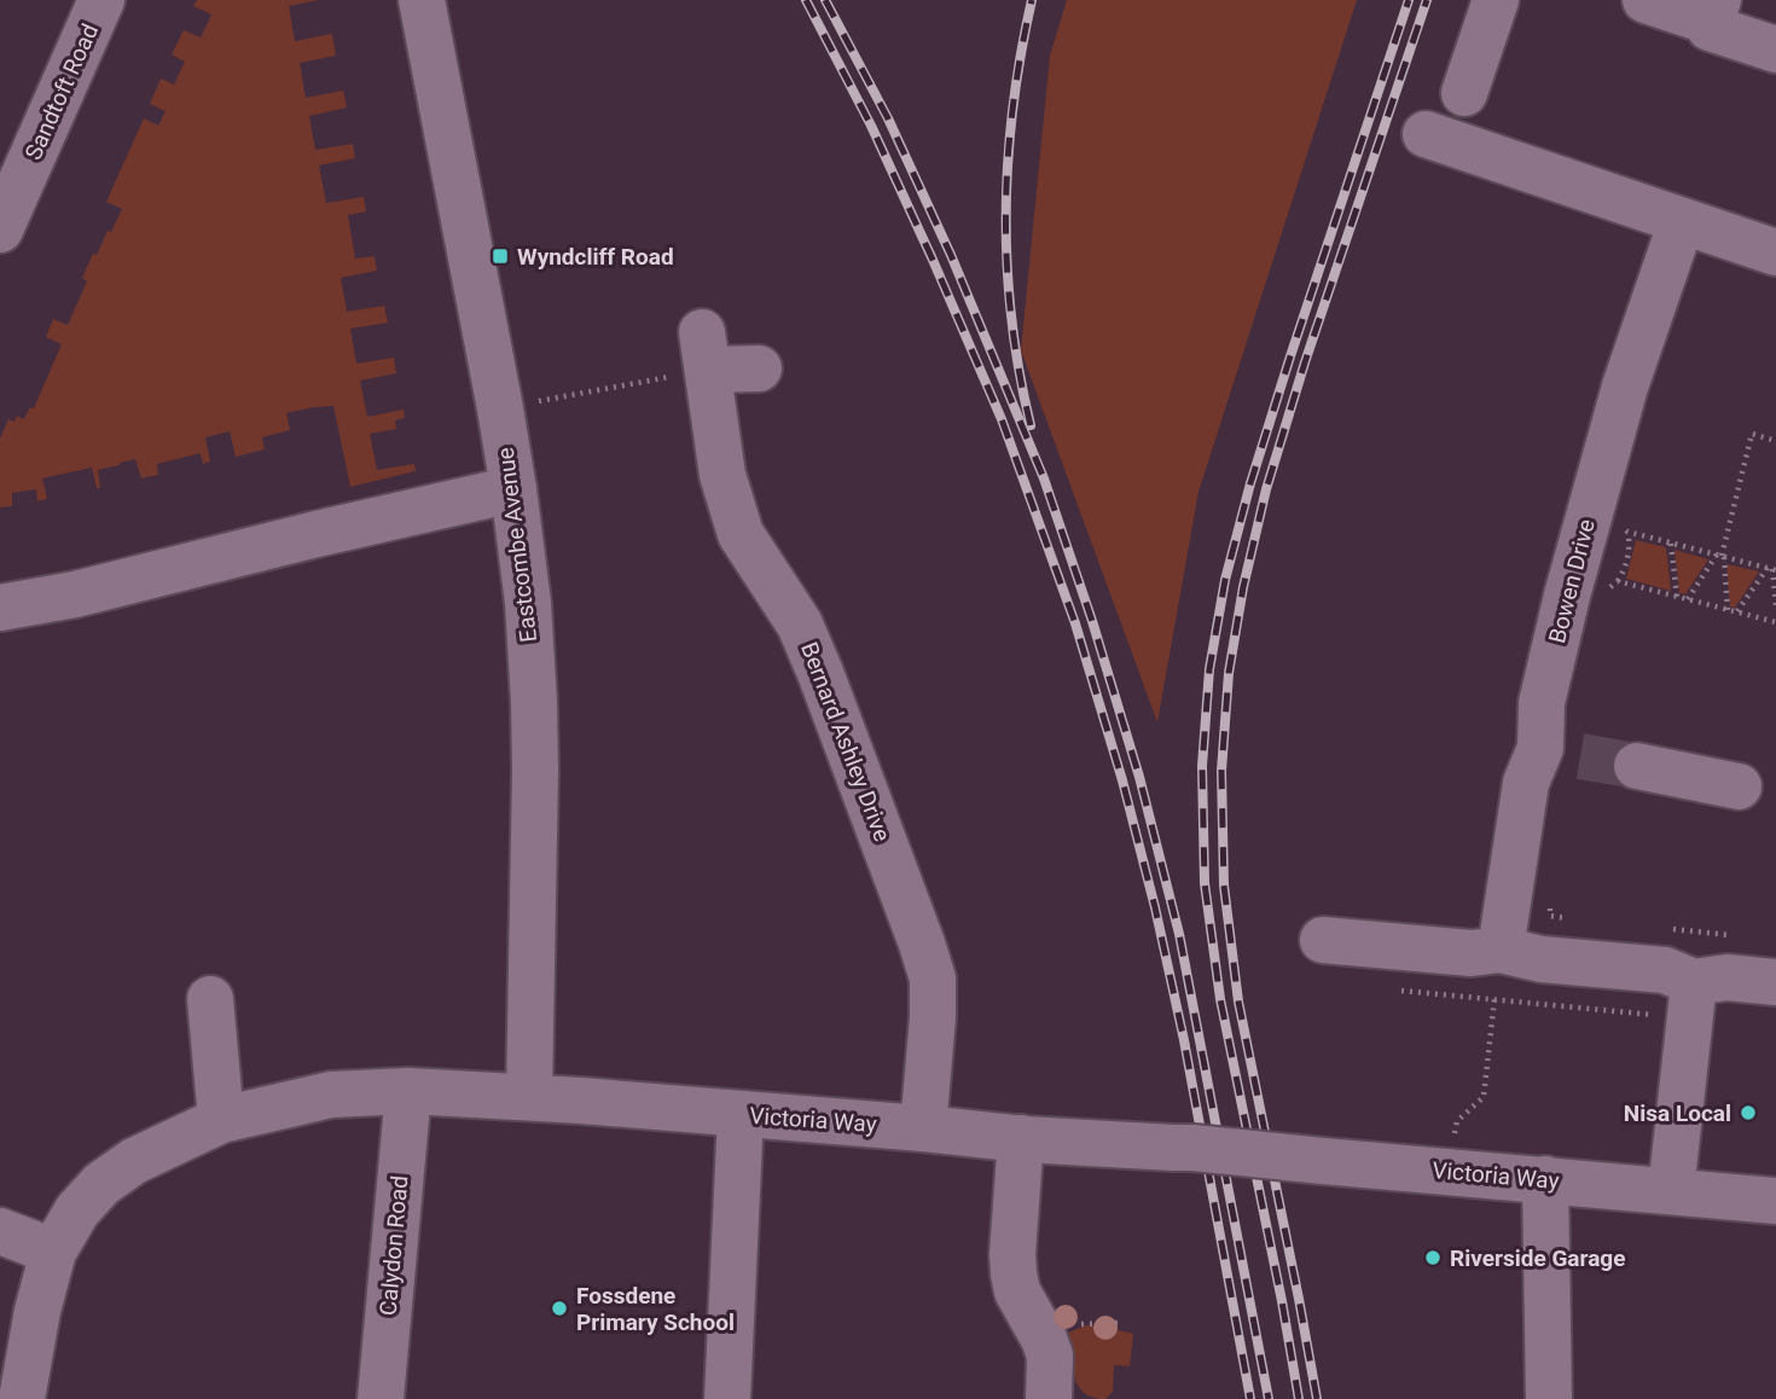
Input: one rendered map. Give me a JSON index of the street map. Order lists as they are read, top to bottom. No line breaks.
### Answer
{"streets":{"street":["Sandtoft Road","Eastcombe Avenue","Bowen Drive","Bernard Ashley Drive","Victoria Way","Calydon Road"]},"crossings":[["Eastcombe Avenue","Victoria Way"],["Bernard Ashley Drive","Victoria Way"],["Victoria Way","Calydon Road"]],"places":{"transit":["Wyndcliff Road"],"other":["Nisa Local","Riverside Garage","Fossdene Primary School"]}}
